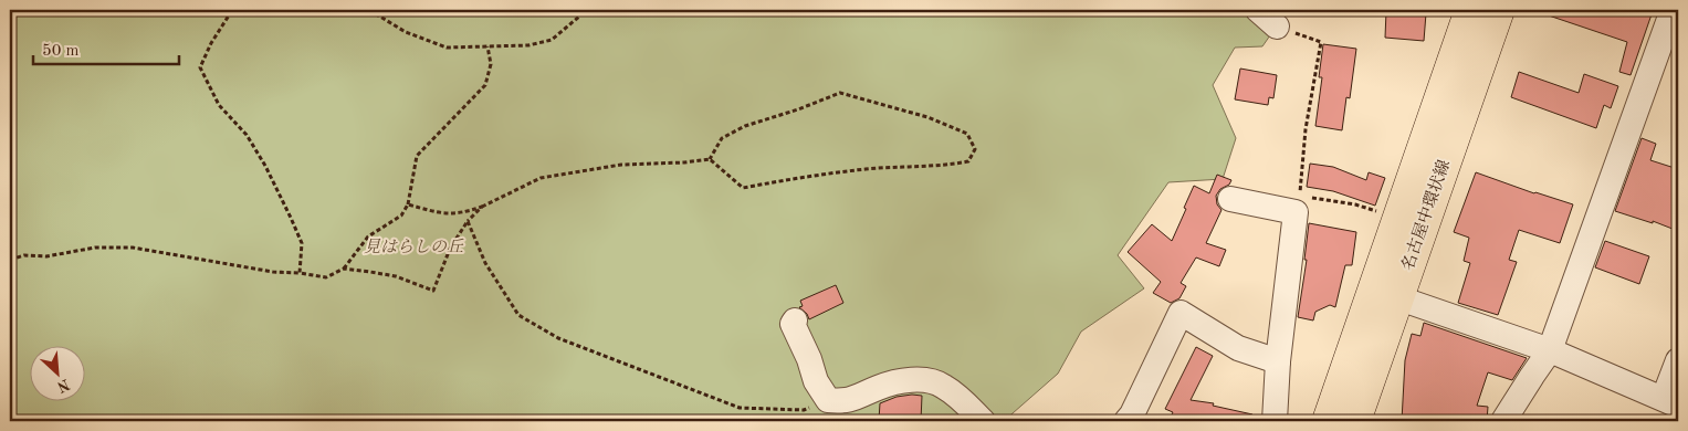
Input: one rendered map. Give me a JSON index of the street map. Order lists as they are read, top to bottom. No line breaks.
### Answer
{"streets":{"main road":["名古屋中環状線"]},"parks":["見はらしの丘"],"scale_bar":"50 m","north":"bottom right"}
